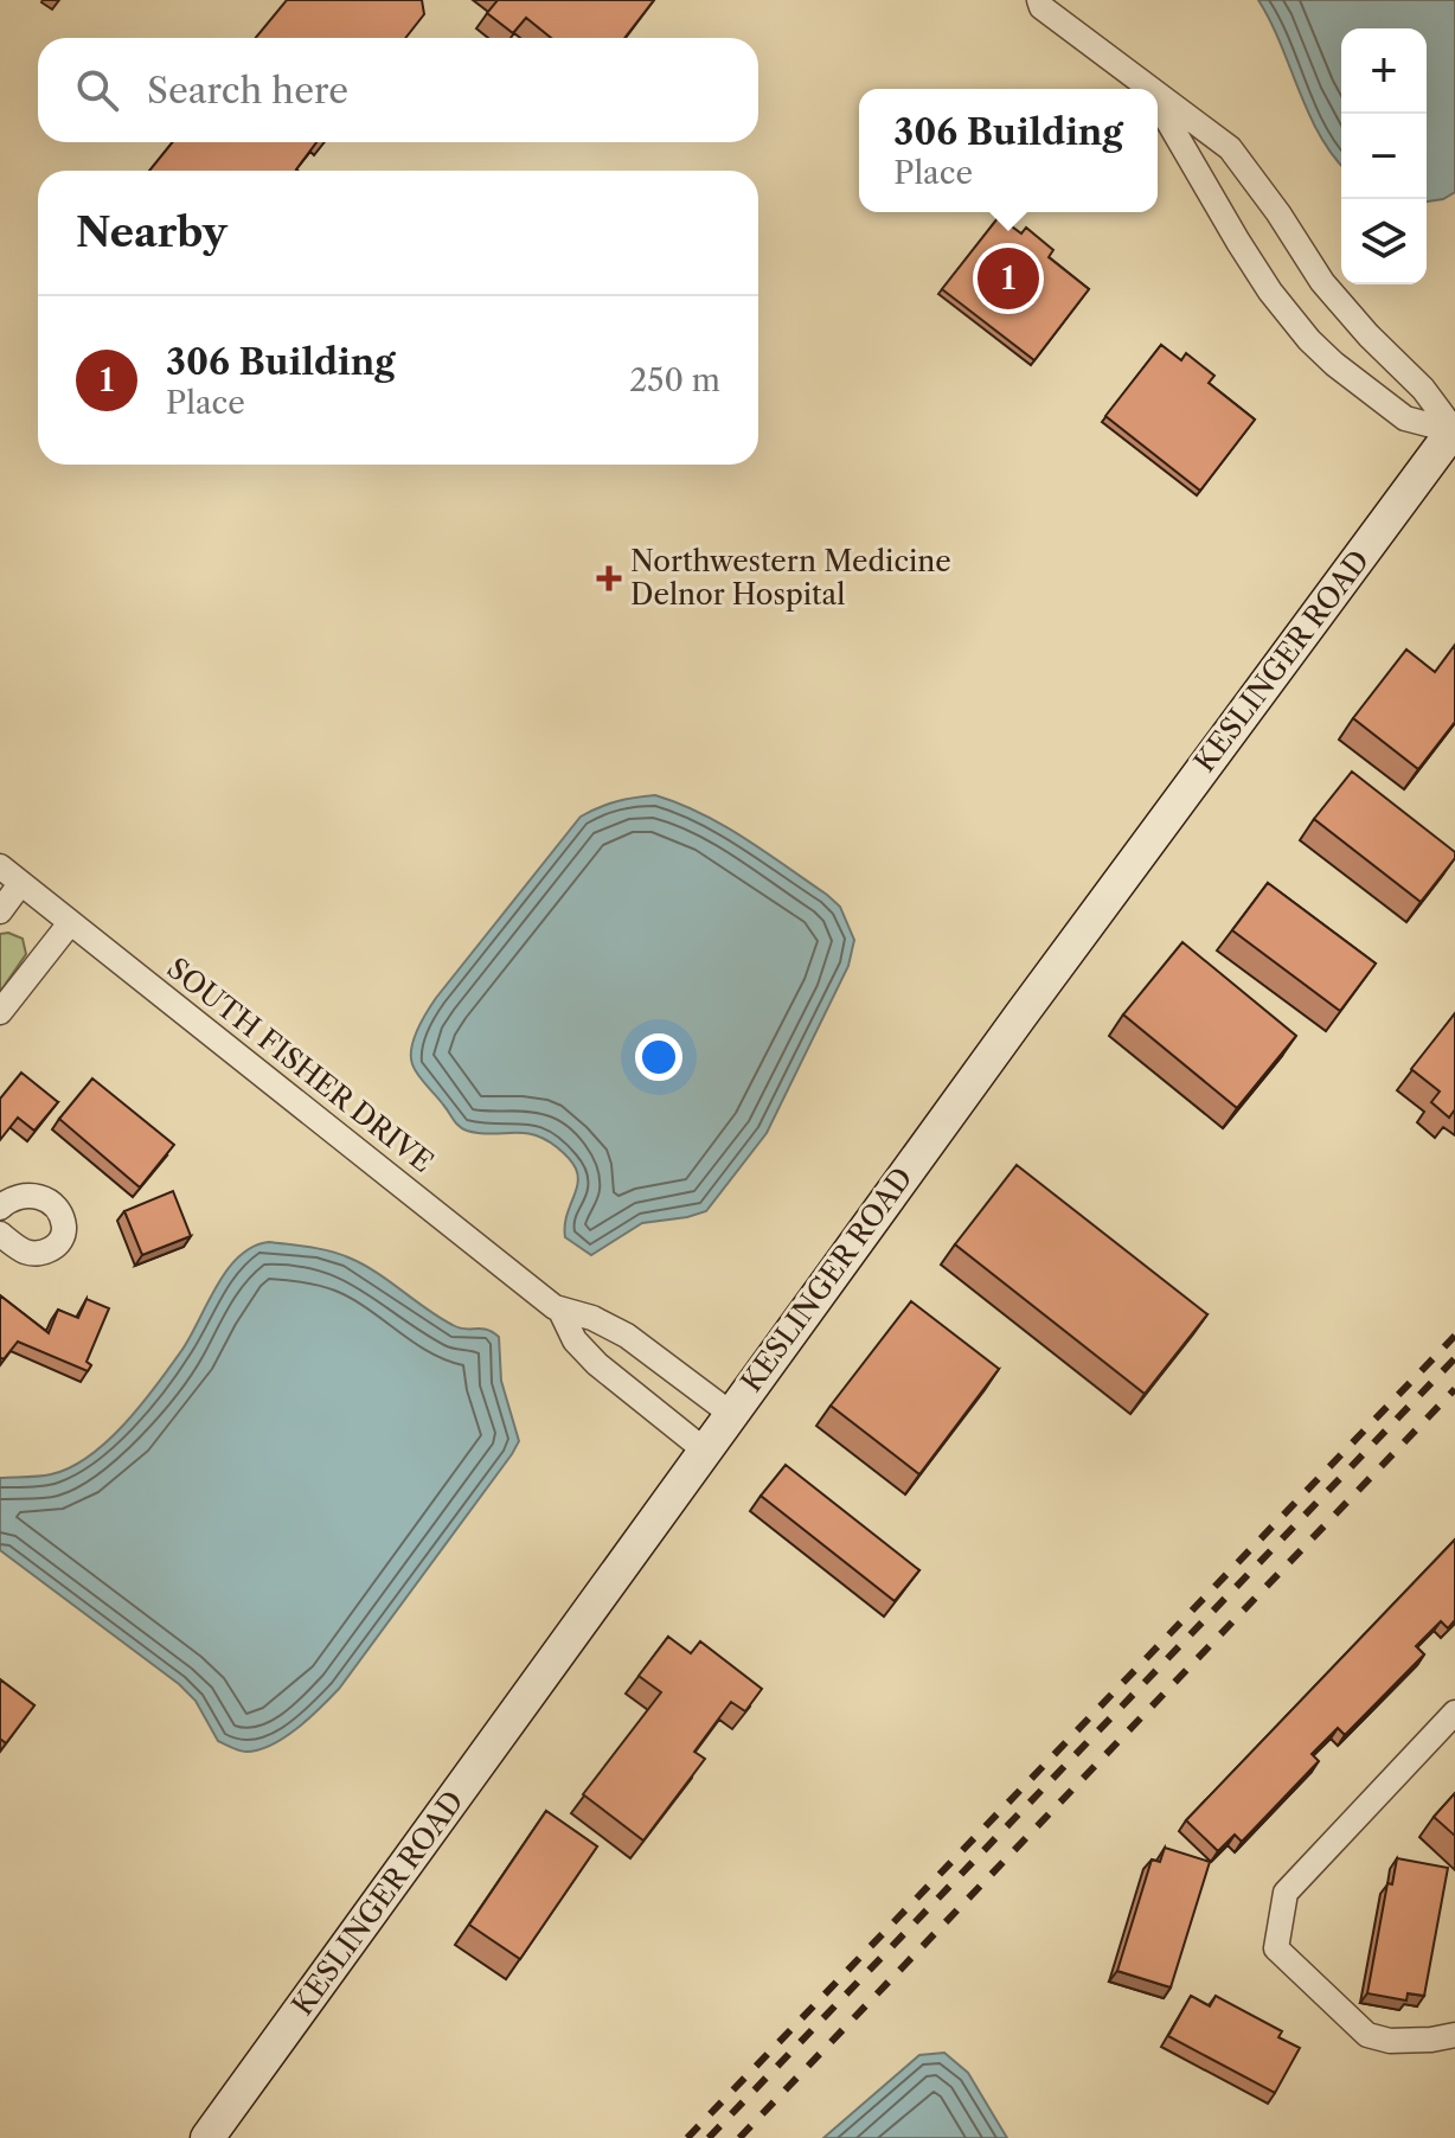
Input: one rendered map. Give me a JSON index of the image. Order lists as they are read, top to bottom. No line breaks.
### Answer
{"streets":{"main road":["KESLINGER ROAD"],"street":["SOUTH FISHER DRIVE"]},"crossings":[["KESLINGER ROAD","SOUTH FISHER DRIVE"]],"places":{"health":["Northwestern Medicine Delnor Hospital"]},"page":{"map_buttons":["+","−"],"search":"Search here","popup":["306 Building","Place"],"heading":"Nearby","pins":"1","list":[{"mark":"1","name":"306 Building","note":"Place","value":"250 m"}]}}
